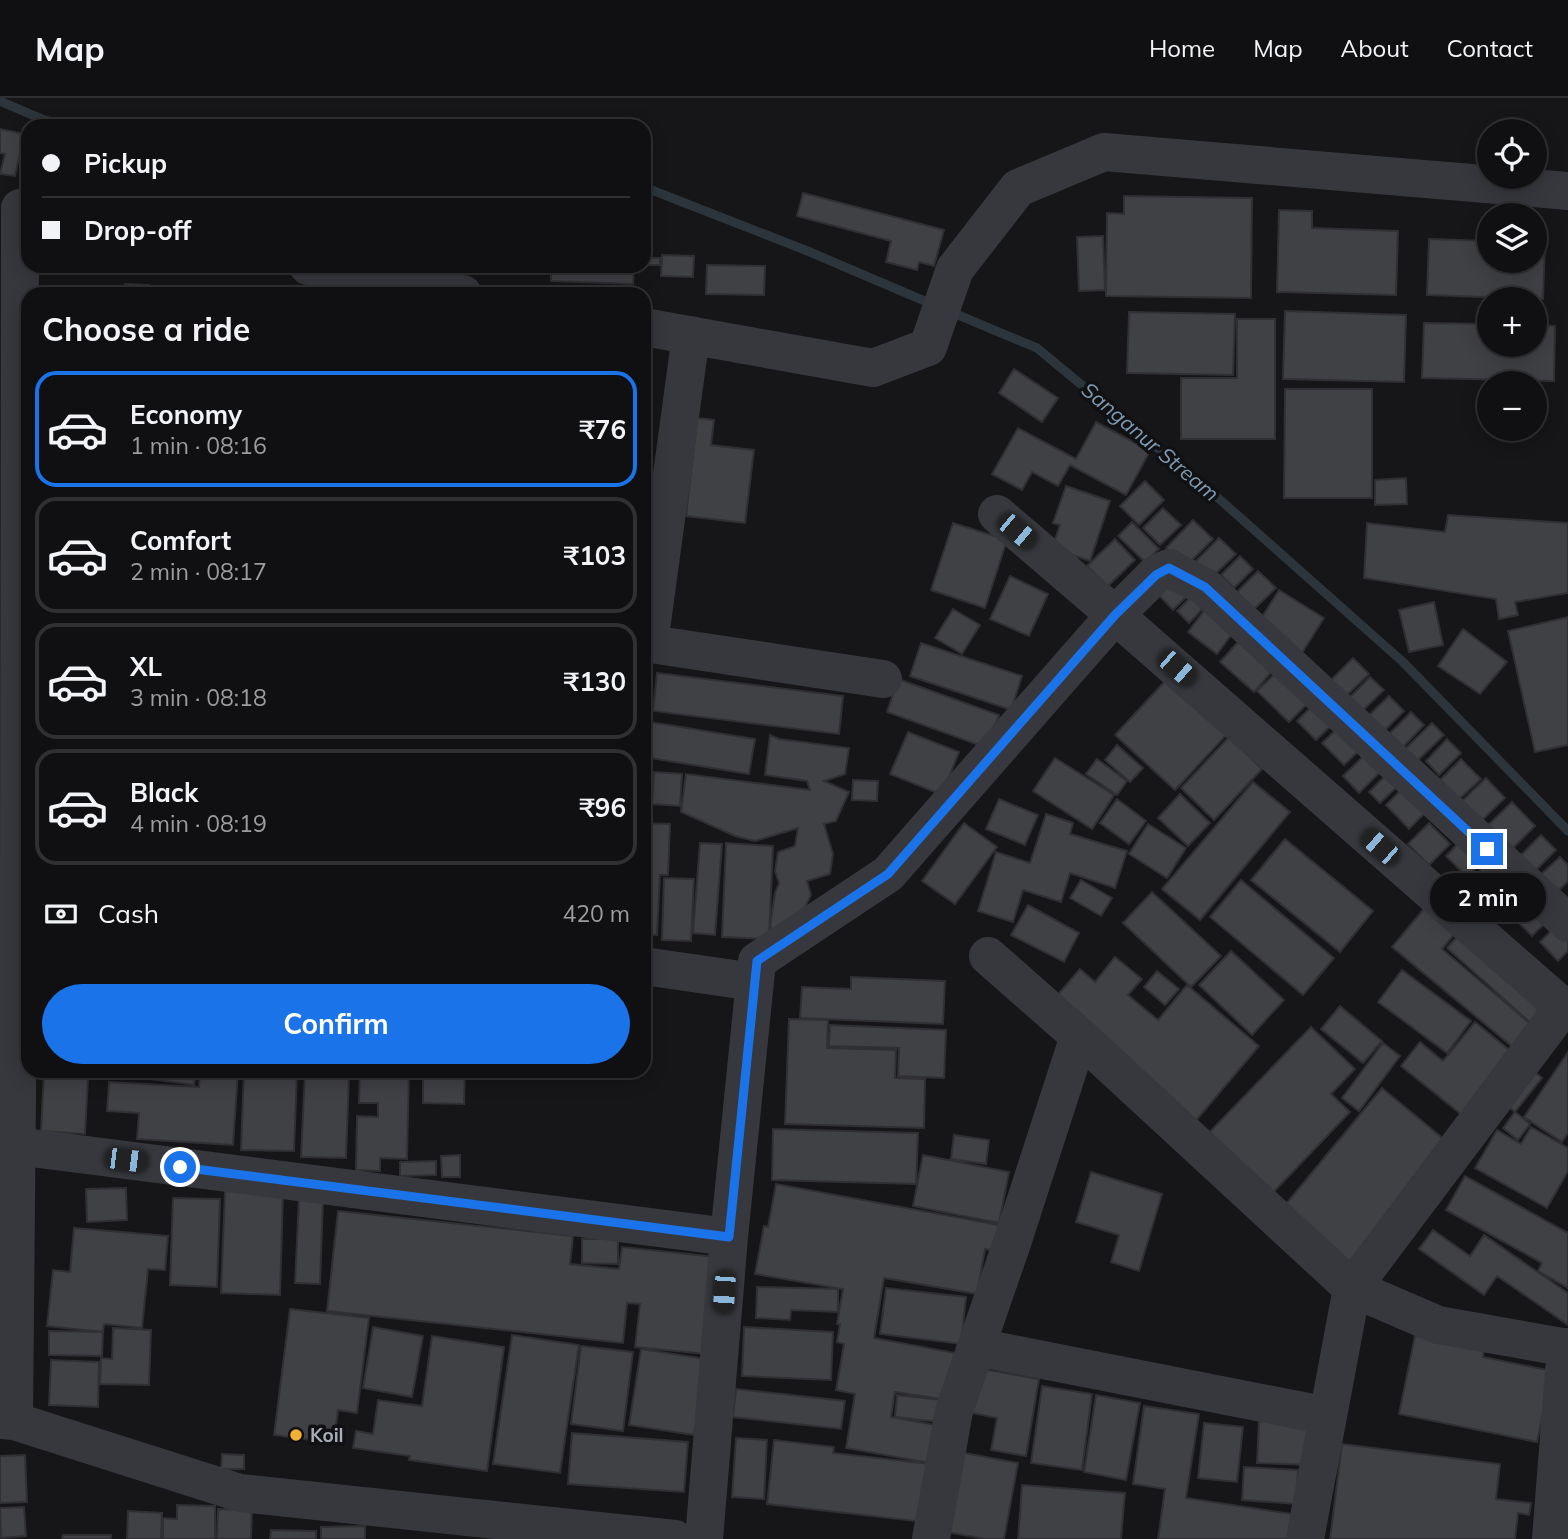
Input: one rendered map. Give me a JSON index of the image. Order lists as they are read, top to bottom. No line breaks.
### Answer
{"water":["Sanganur Stream"],"places":["Koil"],"page":{"header":"Map","nav":["Home","Map","About","Contact"],"map_buttons":["+","−"],"banner":["Pickup","Drop-off"],"heading":"Choose a ride","list":[{"name":"Economy","note":"1 min · 08:16","value":"₹76"},{"name":"Comfort","note":"2 min · 08:17","value":"₹103"},{"name":"XL","note":"3 min · 08:18","value":"₹130"},{"name":"Black","note":"4 min · 08:19","value":"₹96"}],"bubble":"2 min","pay":["Cash","420 m"],"buttons":"Confirm"}}
